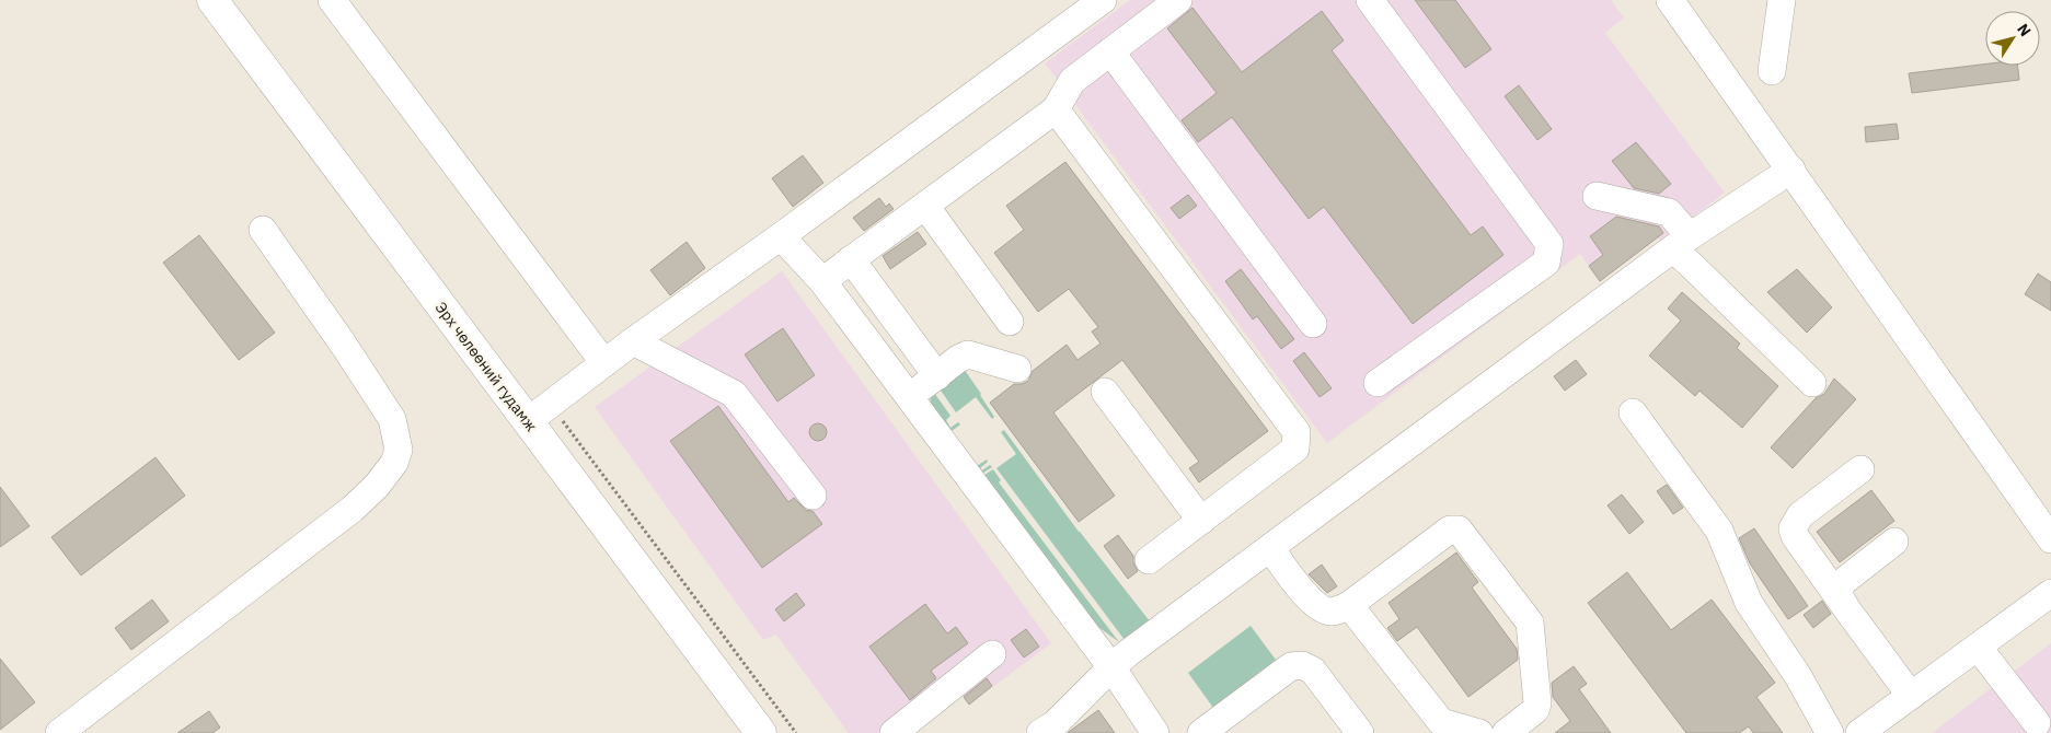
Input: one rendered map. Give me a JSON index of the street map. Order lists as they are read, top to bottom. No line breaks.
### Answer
{"streets":{"main road":["Эрх чөлөөний гудамж"]},"north":"top right"}
